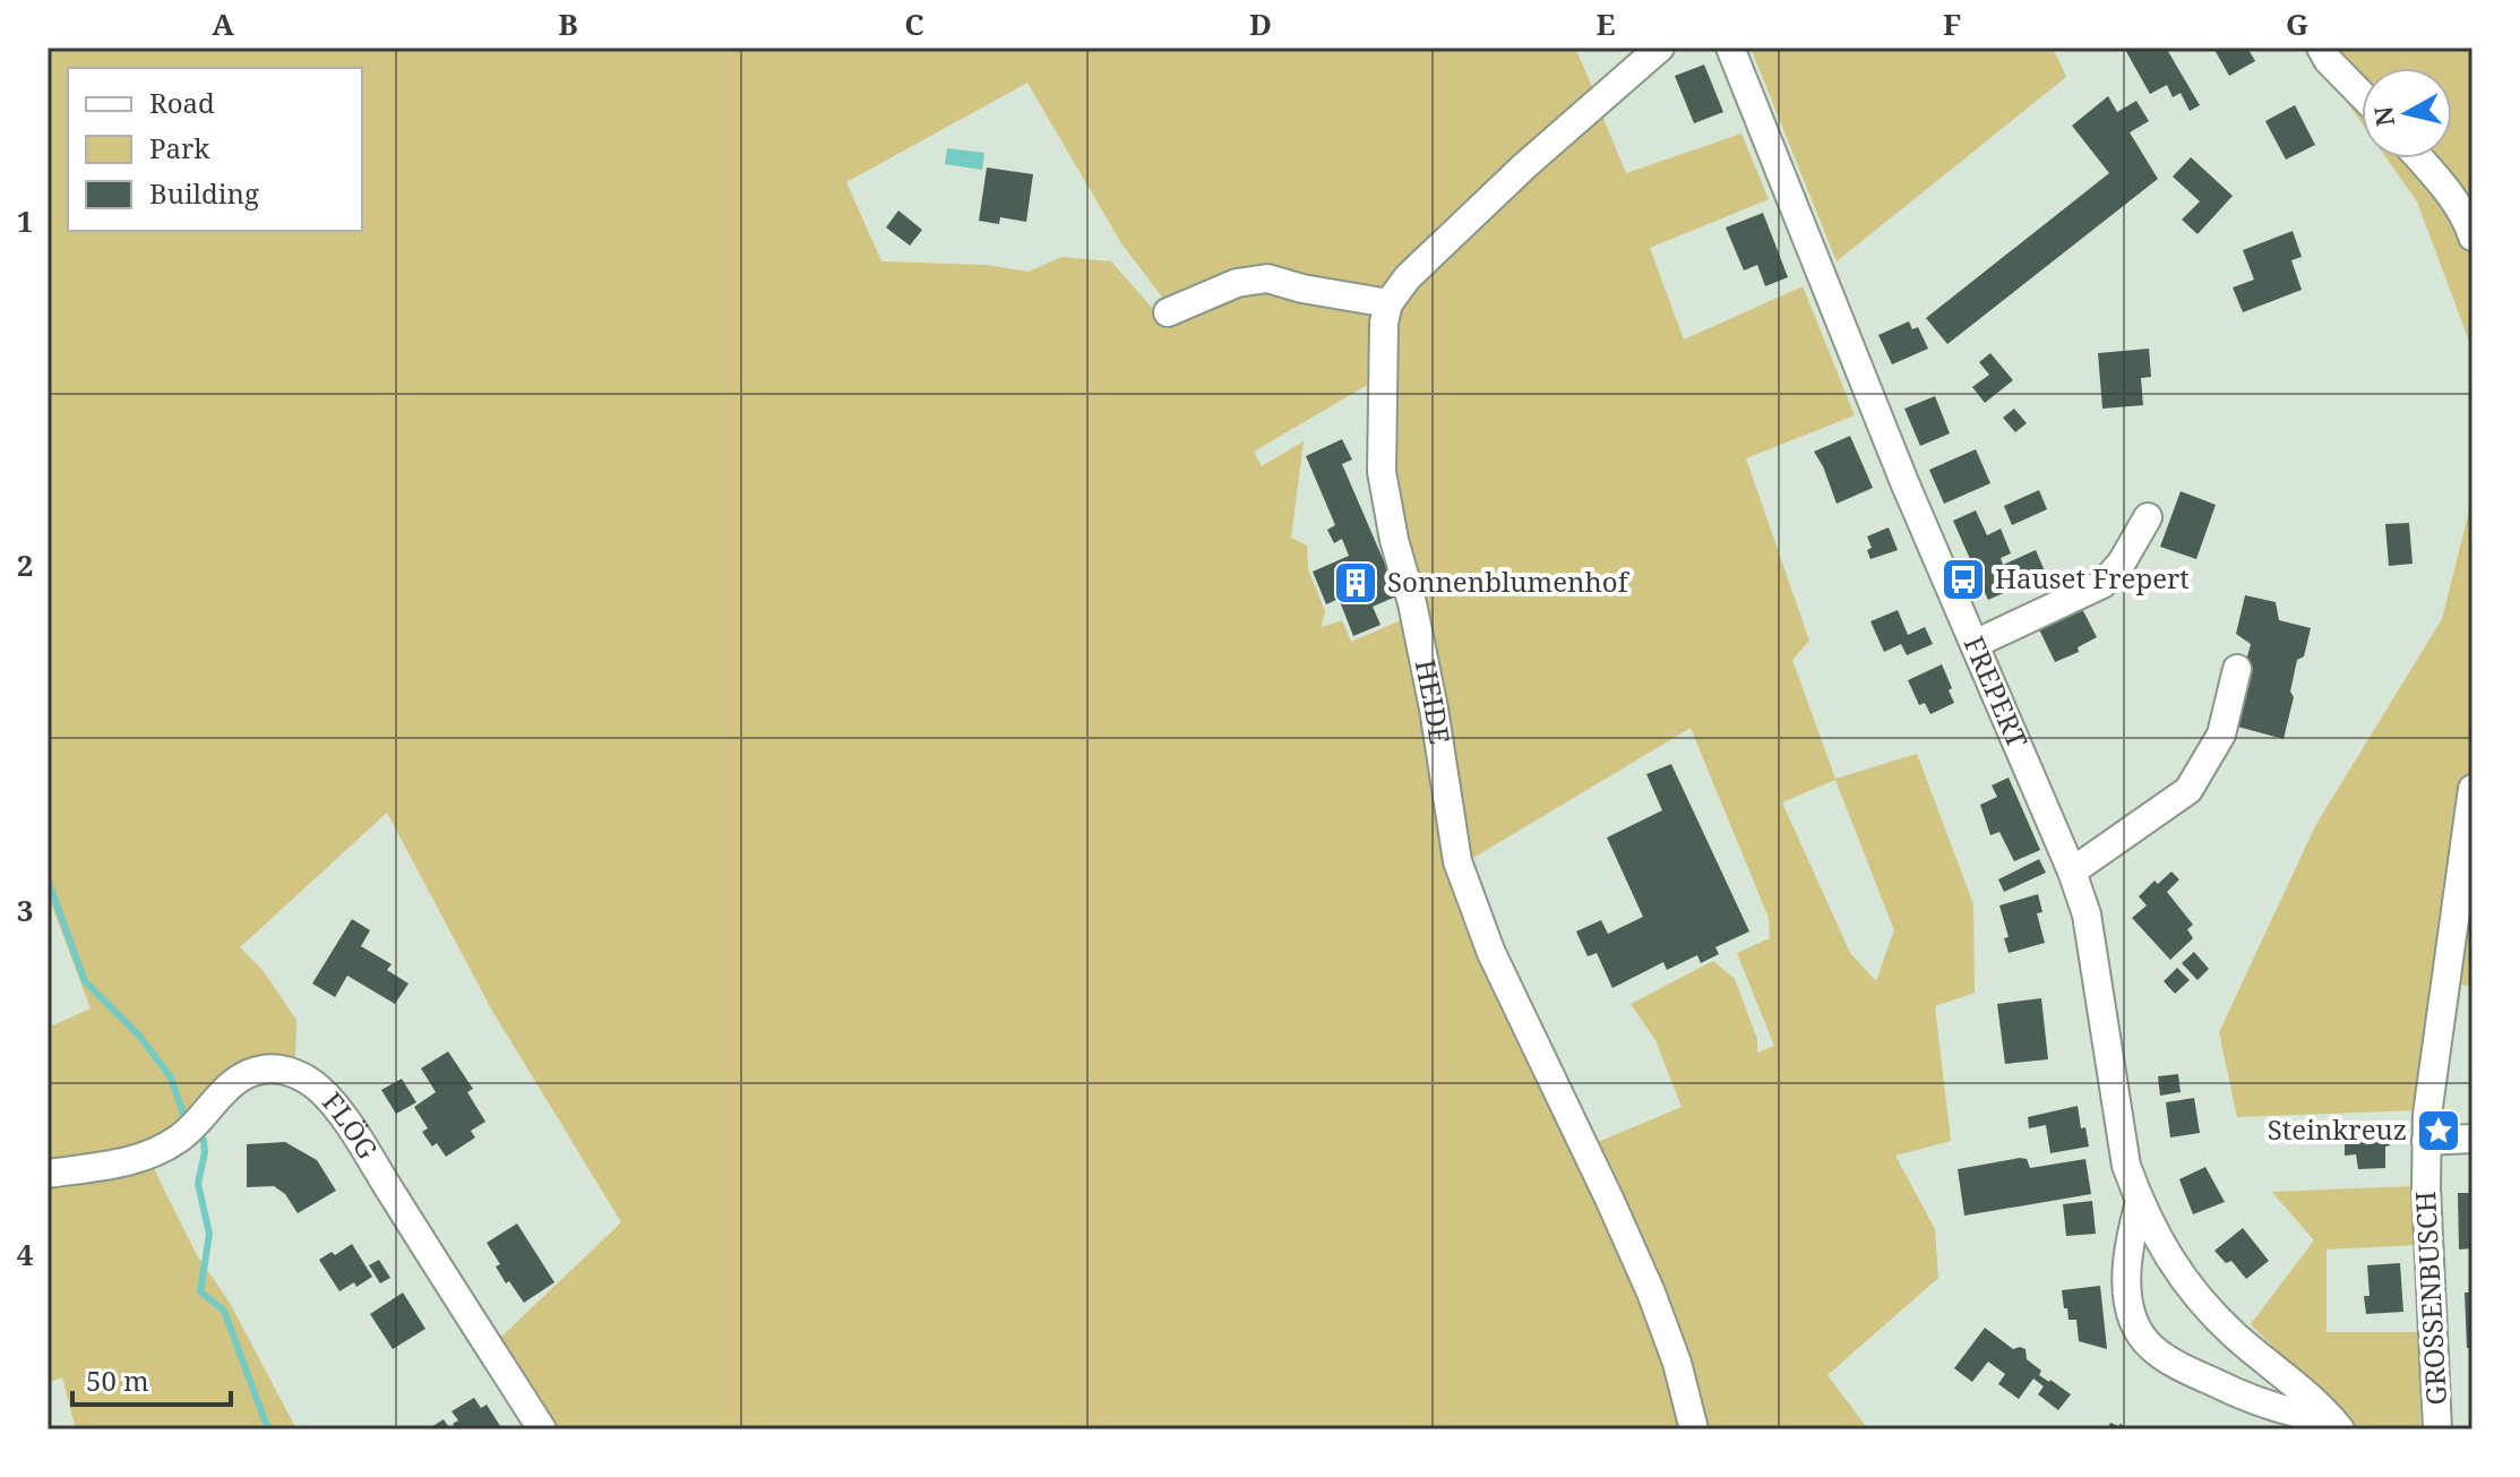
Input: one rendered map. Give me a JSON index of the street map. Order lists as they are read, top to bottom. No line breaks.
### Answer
{"streets":{"street":["FREPERT","HEIDE","FLÖG","GROSSENBUSCH"]},"places":{"bus stop":["Hauset Frepert"],"building":["Sonnenblumenhof"],"place":["Steinkreuz"]},"legend":["Road","Park","Building"],"scale_bar":"50 m","north":"left","grid":{"columns":["A","B","C","D","E","F","G"],"rows":["1","2","3","4"]}}
